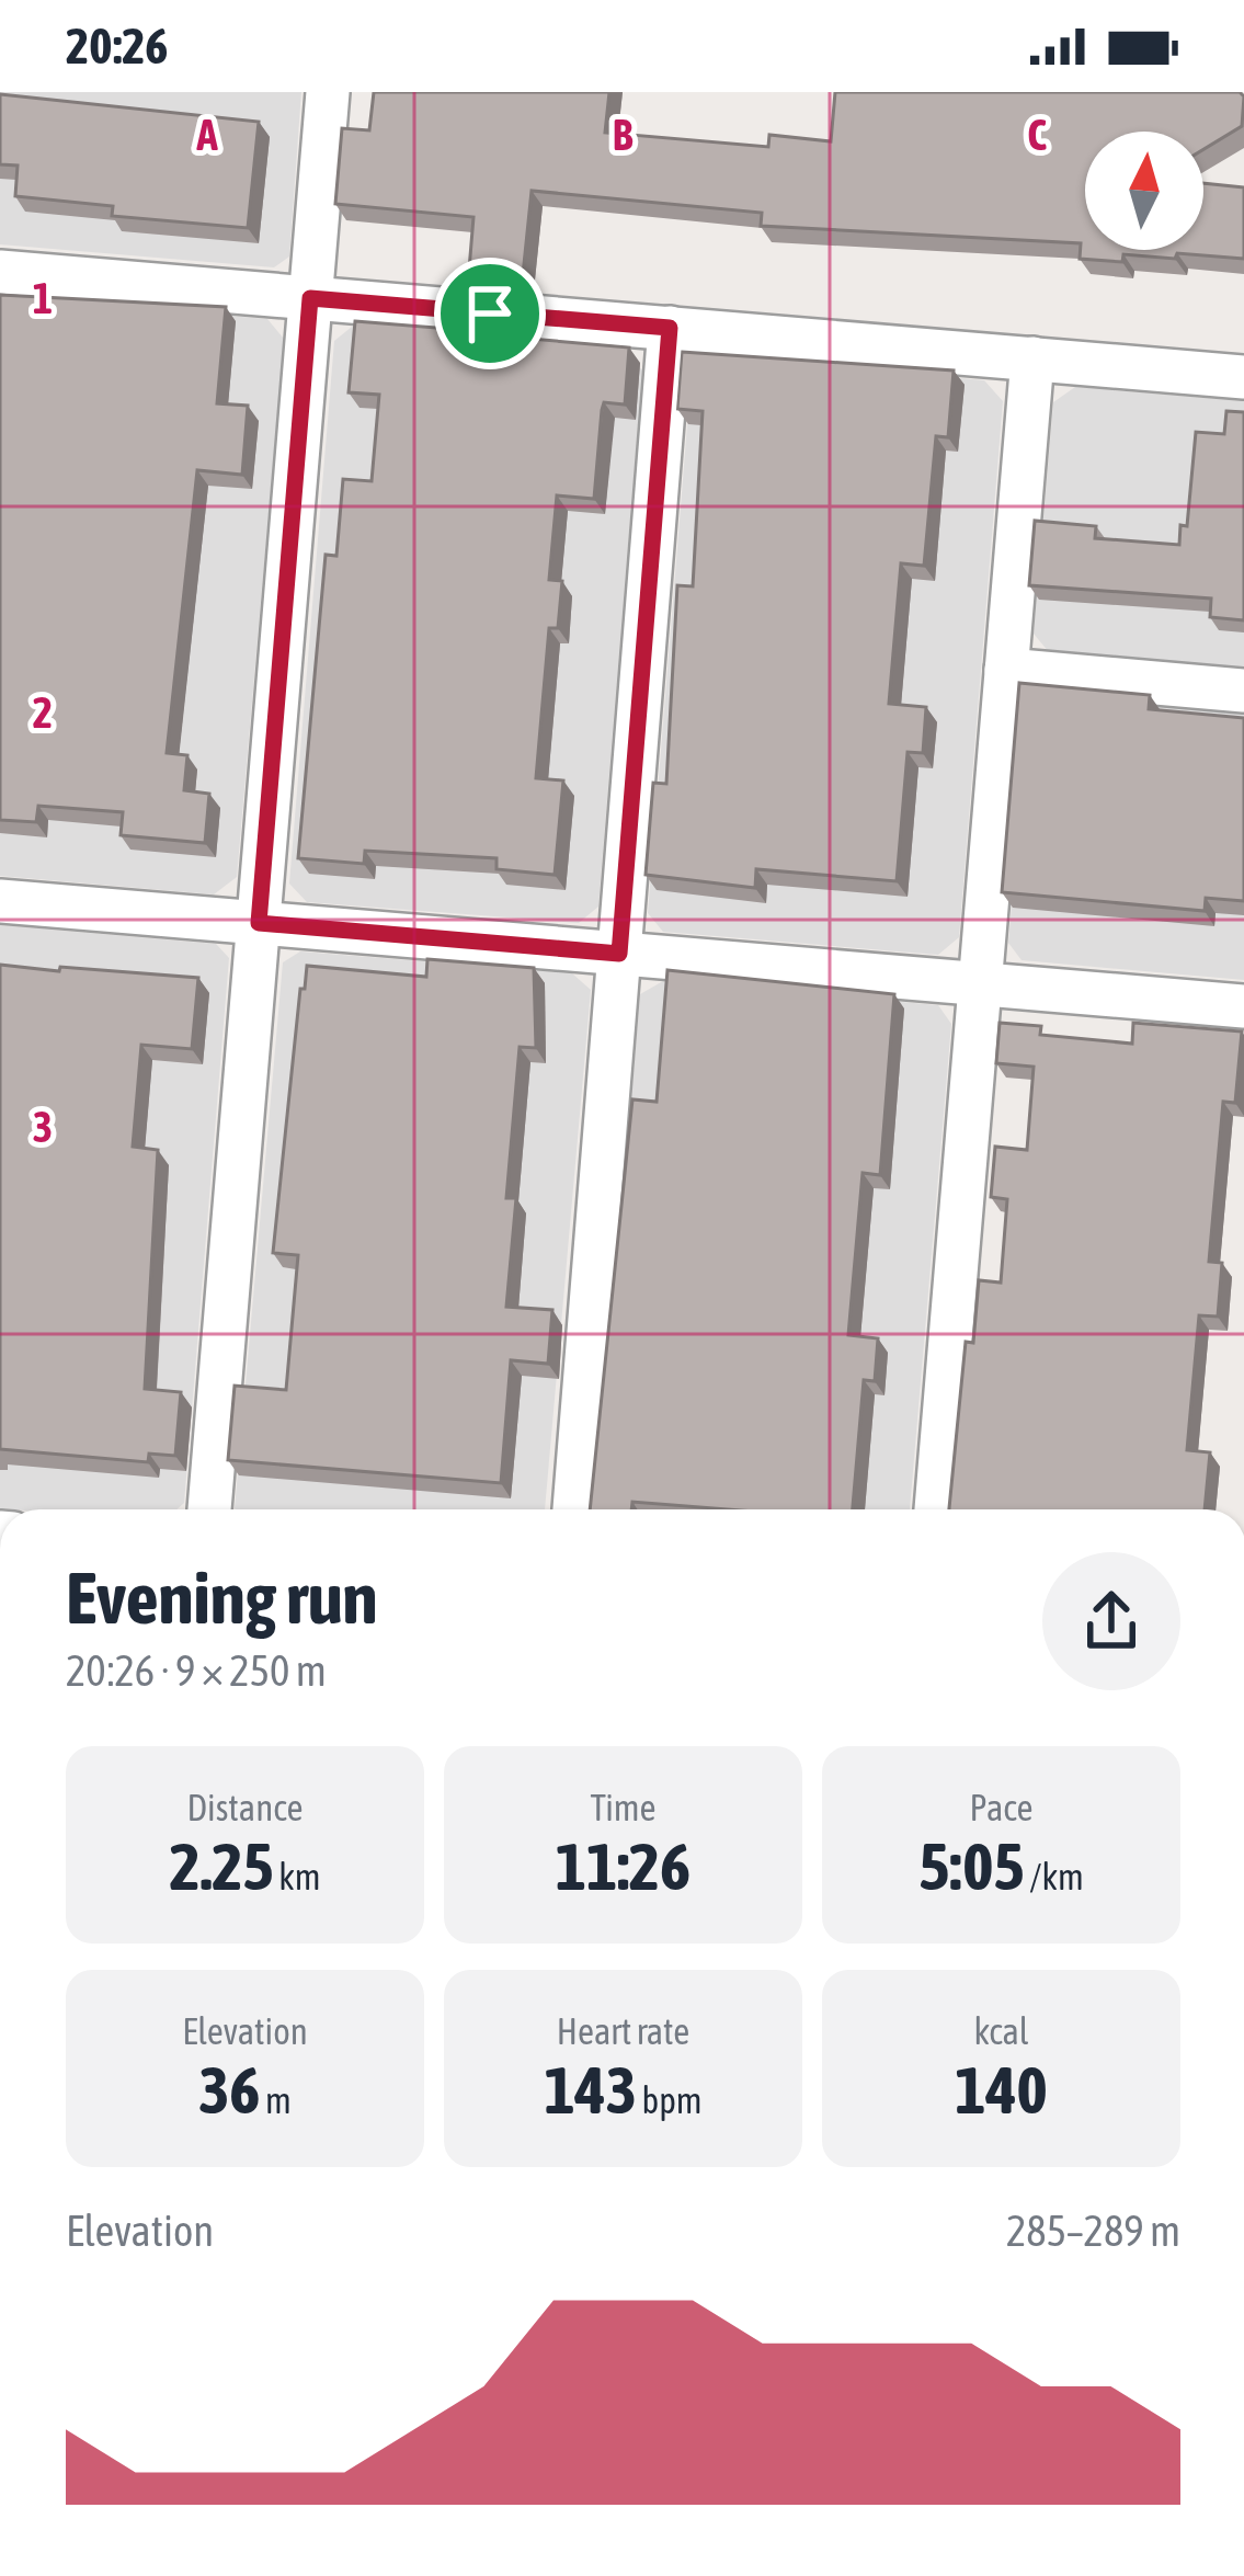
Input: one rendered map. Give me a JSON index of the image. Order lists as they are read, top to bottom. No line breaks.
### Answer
{"north":"top","page":{"status":"20:26","heading":["Evening run","20:26 · 9 × 250 m"],"stats":[["Distance","2.25 km"],["Time","11:26"],["Pace","5:05 /km"],["Elevation","36 m"],["Heart rate","143 bpm"],["kcal","140"]],"chart":["Elevation","285–289 m"]},"grid":{"columns":["A","B","C"],"rows":["1","2","3"]}}
